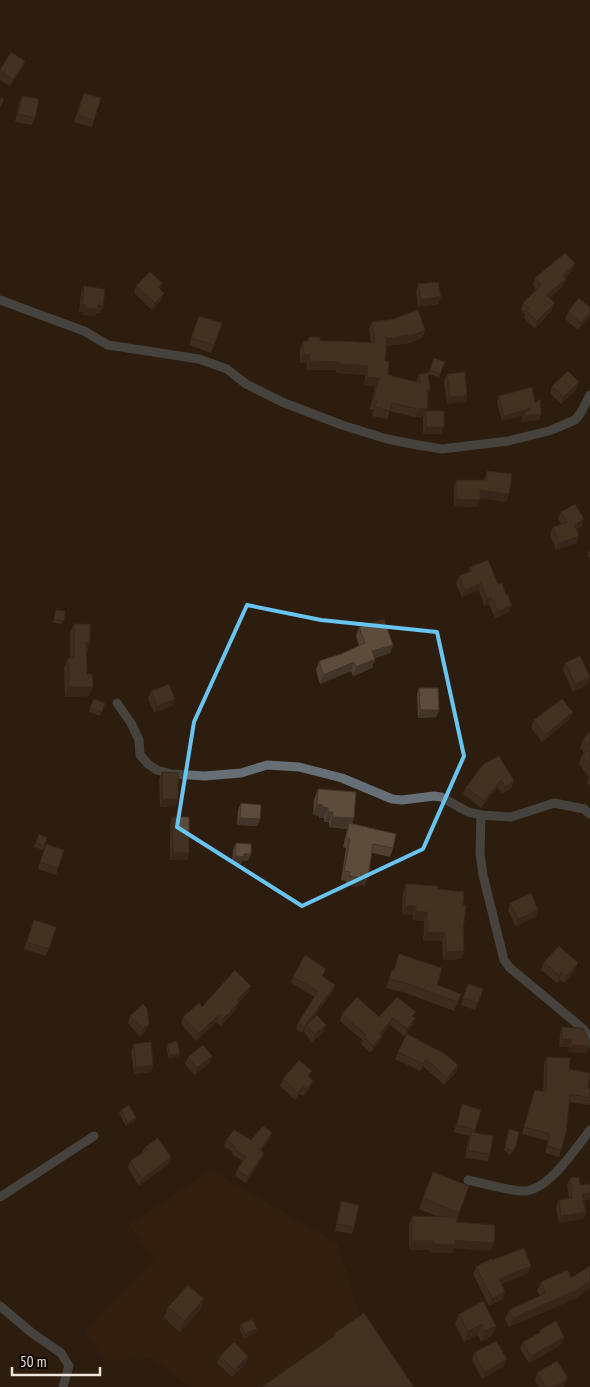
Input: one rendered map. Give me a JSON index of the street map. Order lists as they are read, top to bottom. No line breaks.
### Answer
{"scale_bar":"50 m"}
